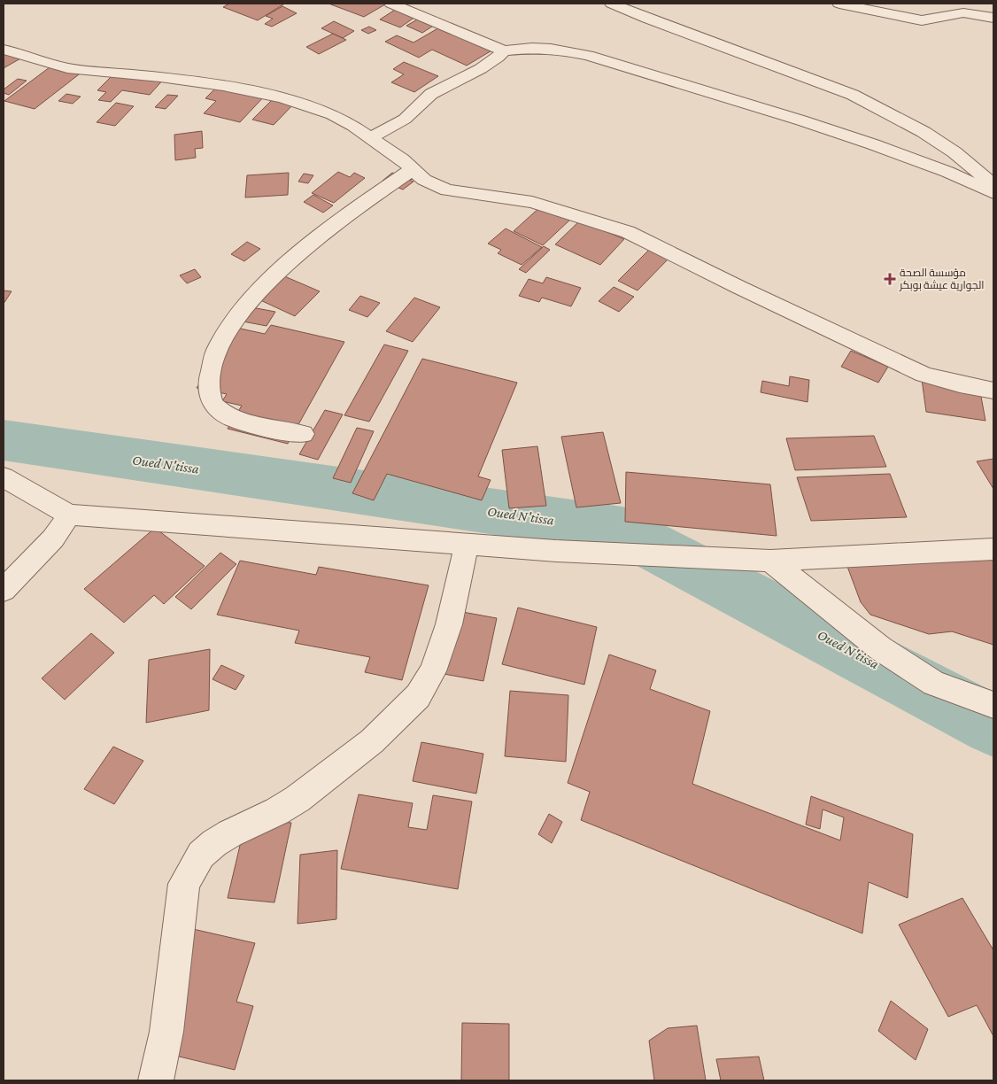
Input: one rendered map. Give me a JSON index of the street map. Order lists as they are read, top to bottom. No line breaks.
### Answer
{"water":["Oued N'tissa"],"places":{"health":["مؤسسة الصحة الجوارية عيشة بوبكر"]}}
